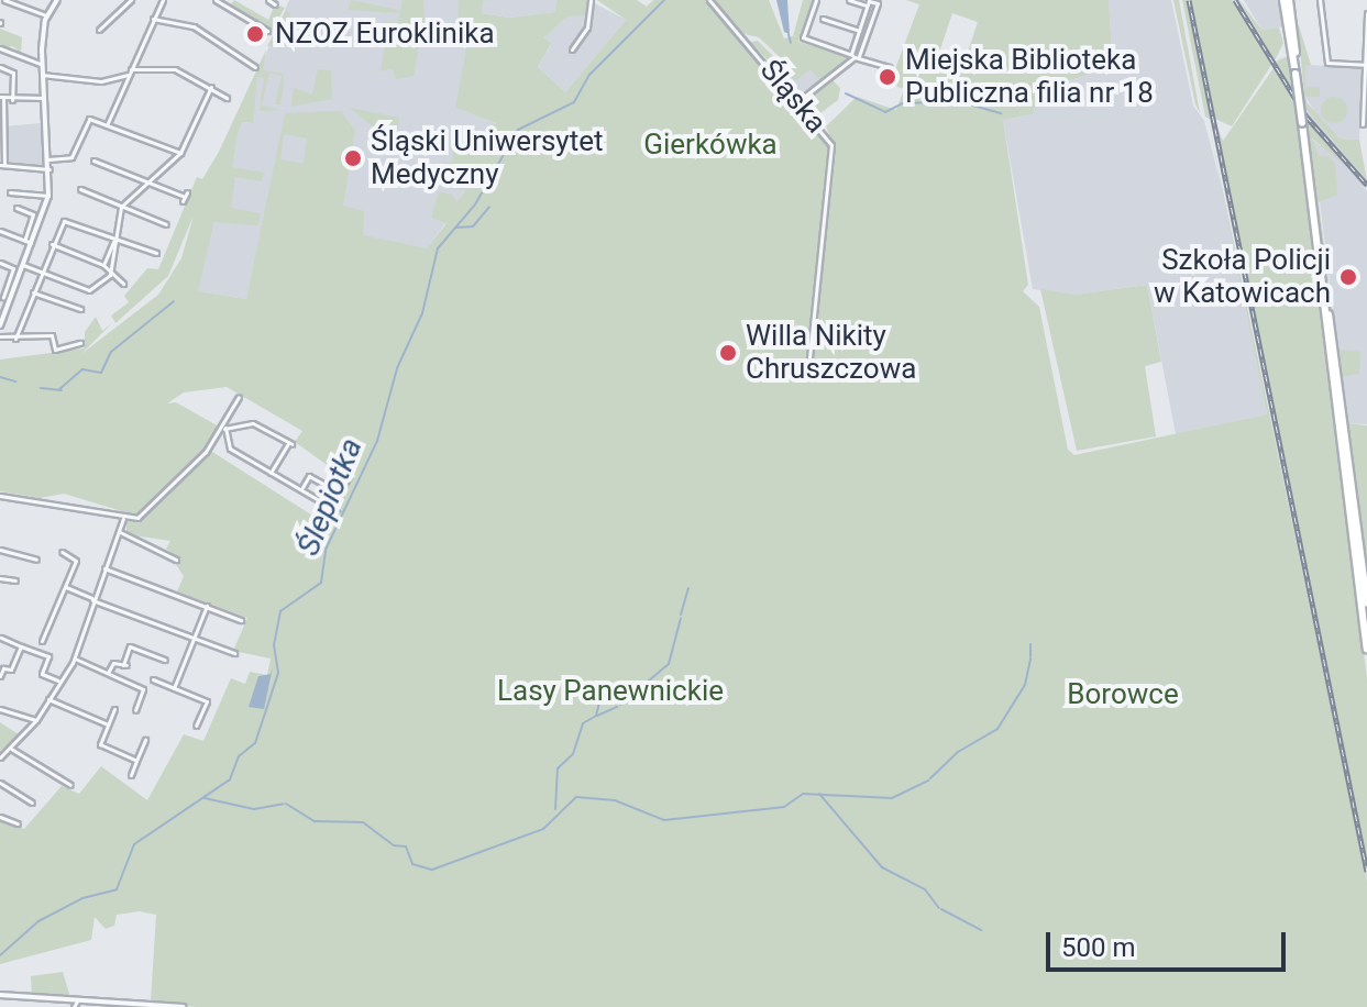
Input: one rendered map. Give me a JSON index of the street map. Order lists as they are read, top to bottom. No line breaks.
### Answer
{"streets":{"street":["Śląska"]},"water":["Ślepiotka"],"parks":["Gierkówka","Lasy Panewnickie","Borowce"],"places":["NZOZ Euroklinika","Miejska Biblioteka Publiczna filia nr 18","Śląski Uniwersytet Medyczny","Szkoła Policji w Katowicach","Willa Nikity Chruszczowa"],"scale_bar":"500 m"}
